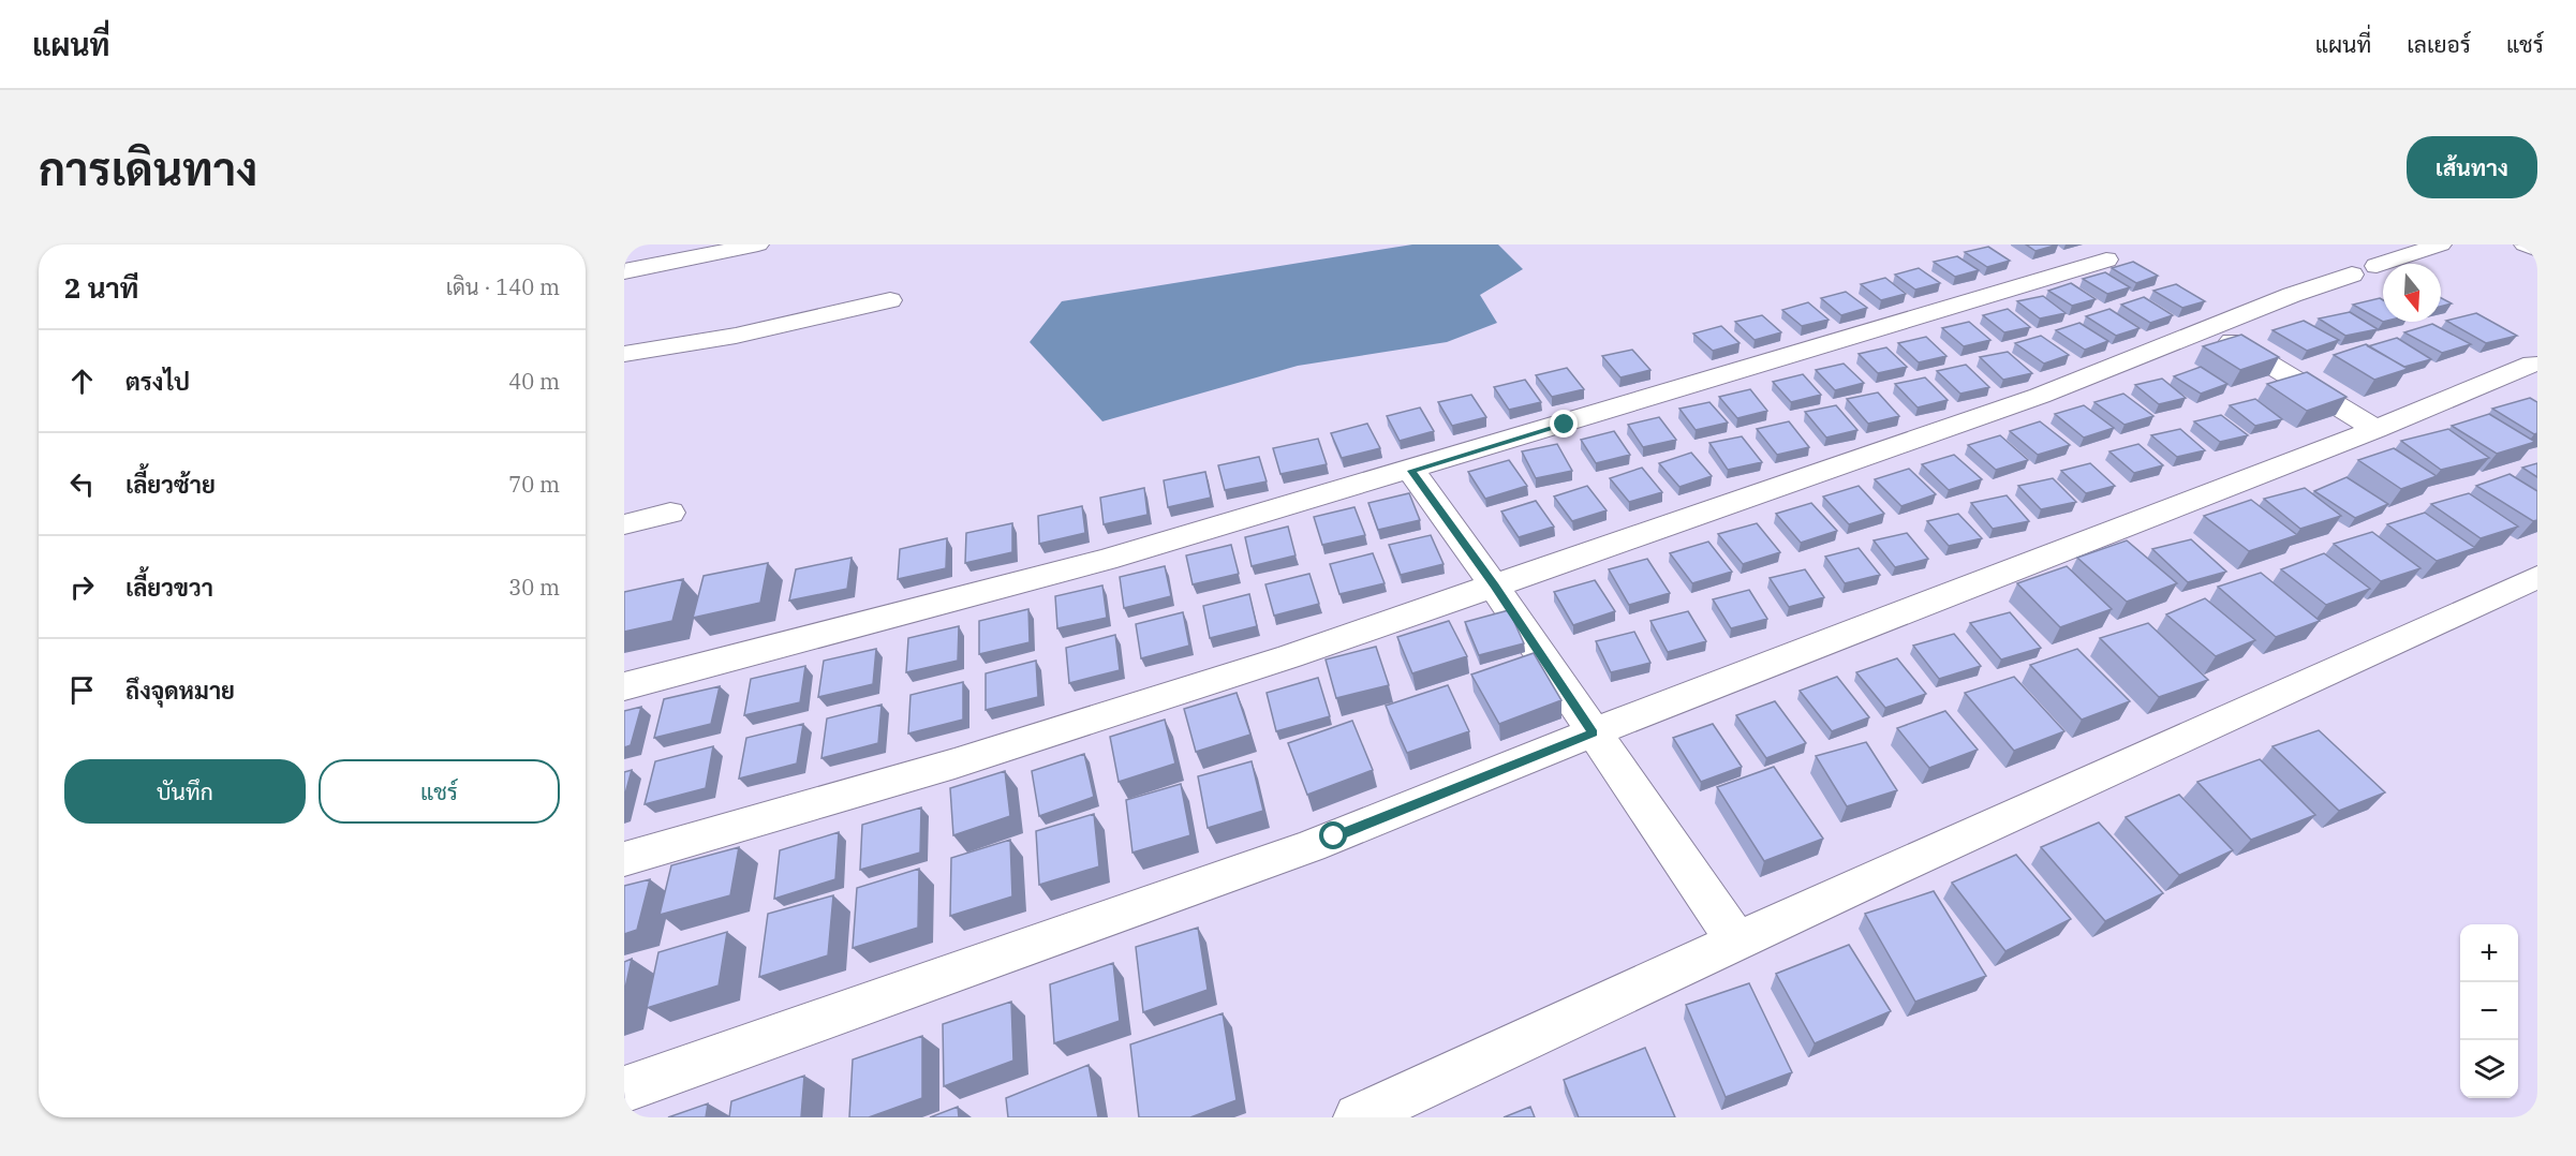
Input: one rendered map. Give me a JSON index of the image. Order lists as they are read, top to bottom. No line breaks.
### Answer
{"north":"bottom","page":{"header":"แผนที่","nav":["แผนที่","เลเยอร์","แชร์"],"buttons":["เส้นทาง",["บันทึก","แชร์"]],"title":"การเดินทาง","heading":["2 นาที","เดิน · 140 m"],"list":[["ตรงไป","40 m"],["เลี้ยวซ้าย","70 m"],["เลี้ยวขวา","30 m"],"ถึงจุดหมาย"],"map_buttons":["+","−"]}}
